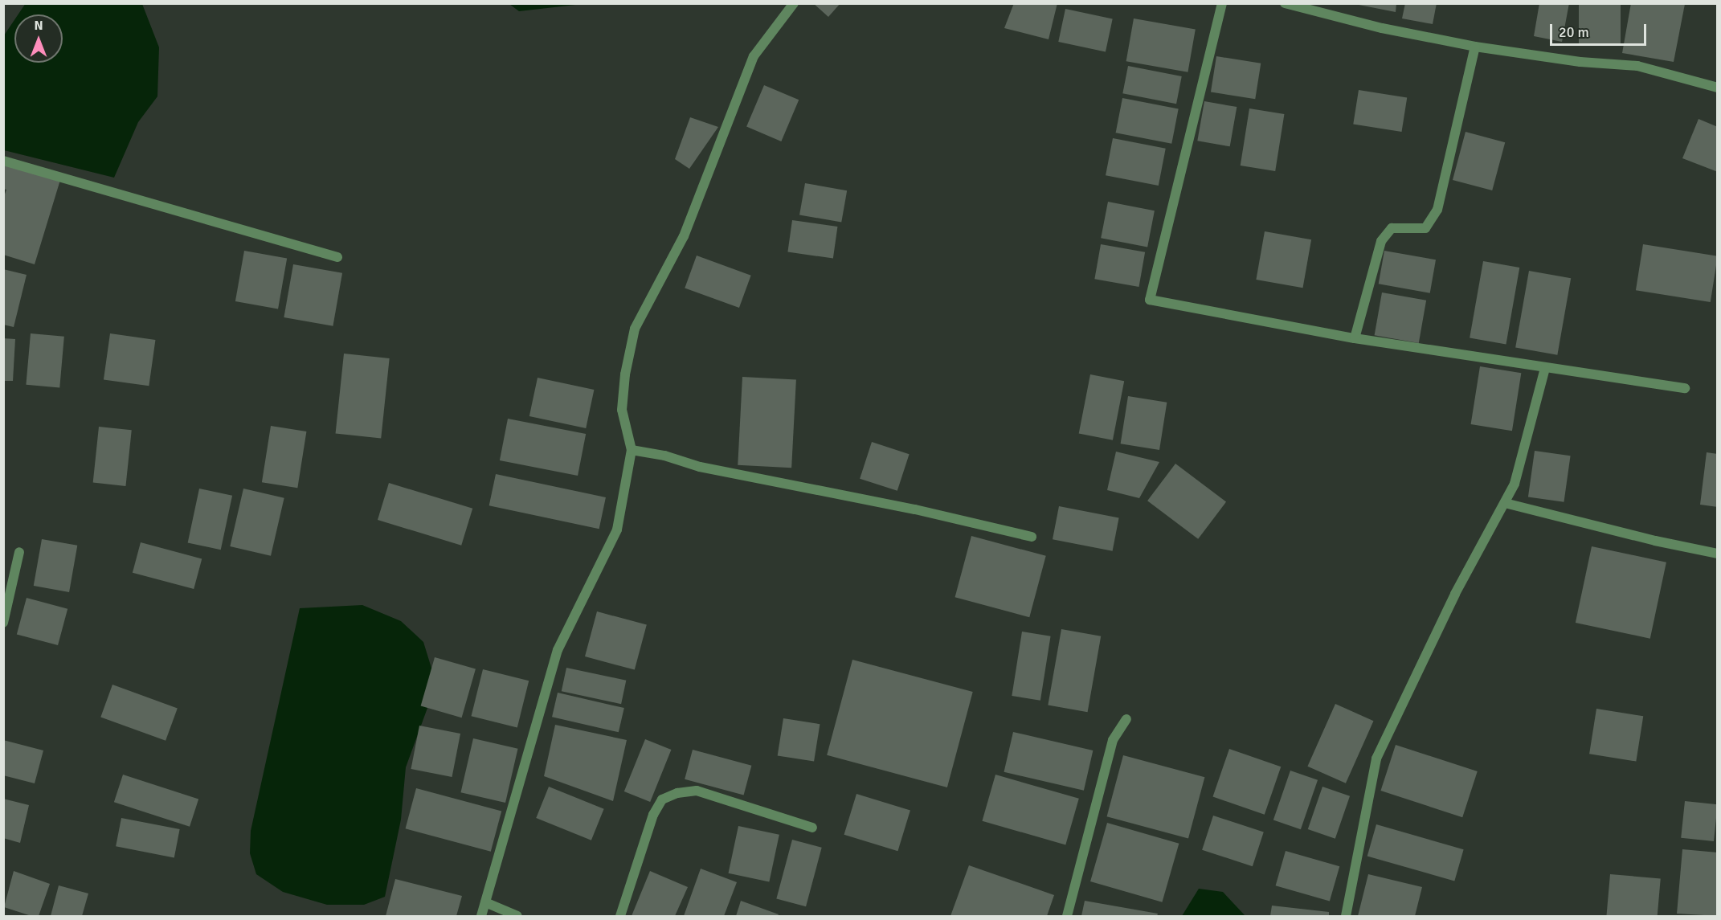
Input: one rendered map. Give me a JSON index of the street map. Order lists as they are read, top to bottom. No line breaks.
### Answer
{"scale_bar":"20 m","north":"top"}
